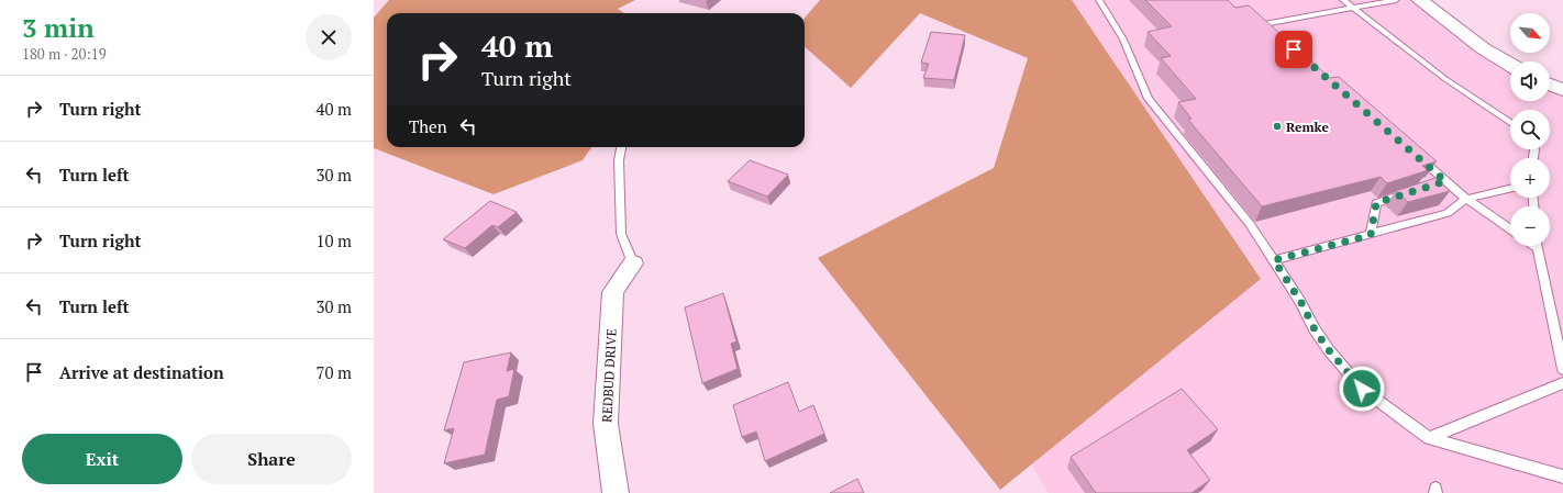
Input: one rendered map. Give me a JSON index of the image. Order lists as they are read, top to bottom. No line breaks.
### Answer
{"streets":{"street":["REDBUD DRIVE"]},"places":["Remke"],"north":"bottom right","page":{"heading":["3 min","180 m · 20:19"],"map_buttons":["+","−"],"turn":["40 m","Turn right"],"list":[{"name":"Turn right","value":"40 m"},{"name":"Turn left","value":"30 m"},{"name":"Turn right","value":"10 m"},{"name":"Turn left","value":"30 m"},{"name":"Arrive at destination","value":"70 m"}],"then":"Then","buttons":["Exit","Share"]}}
